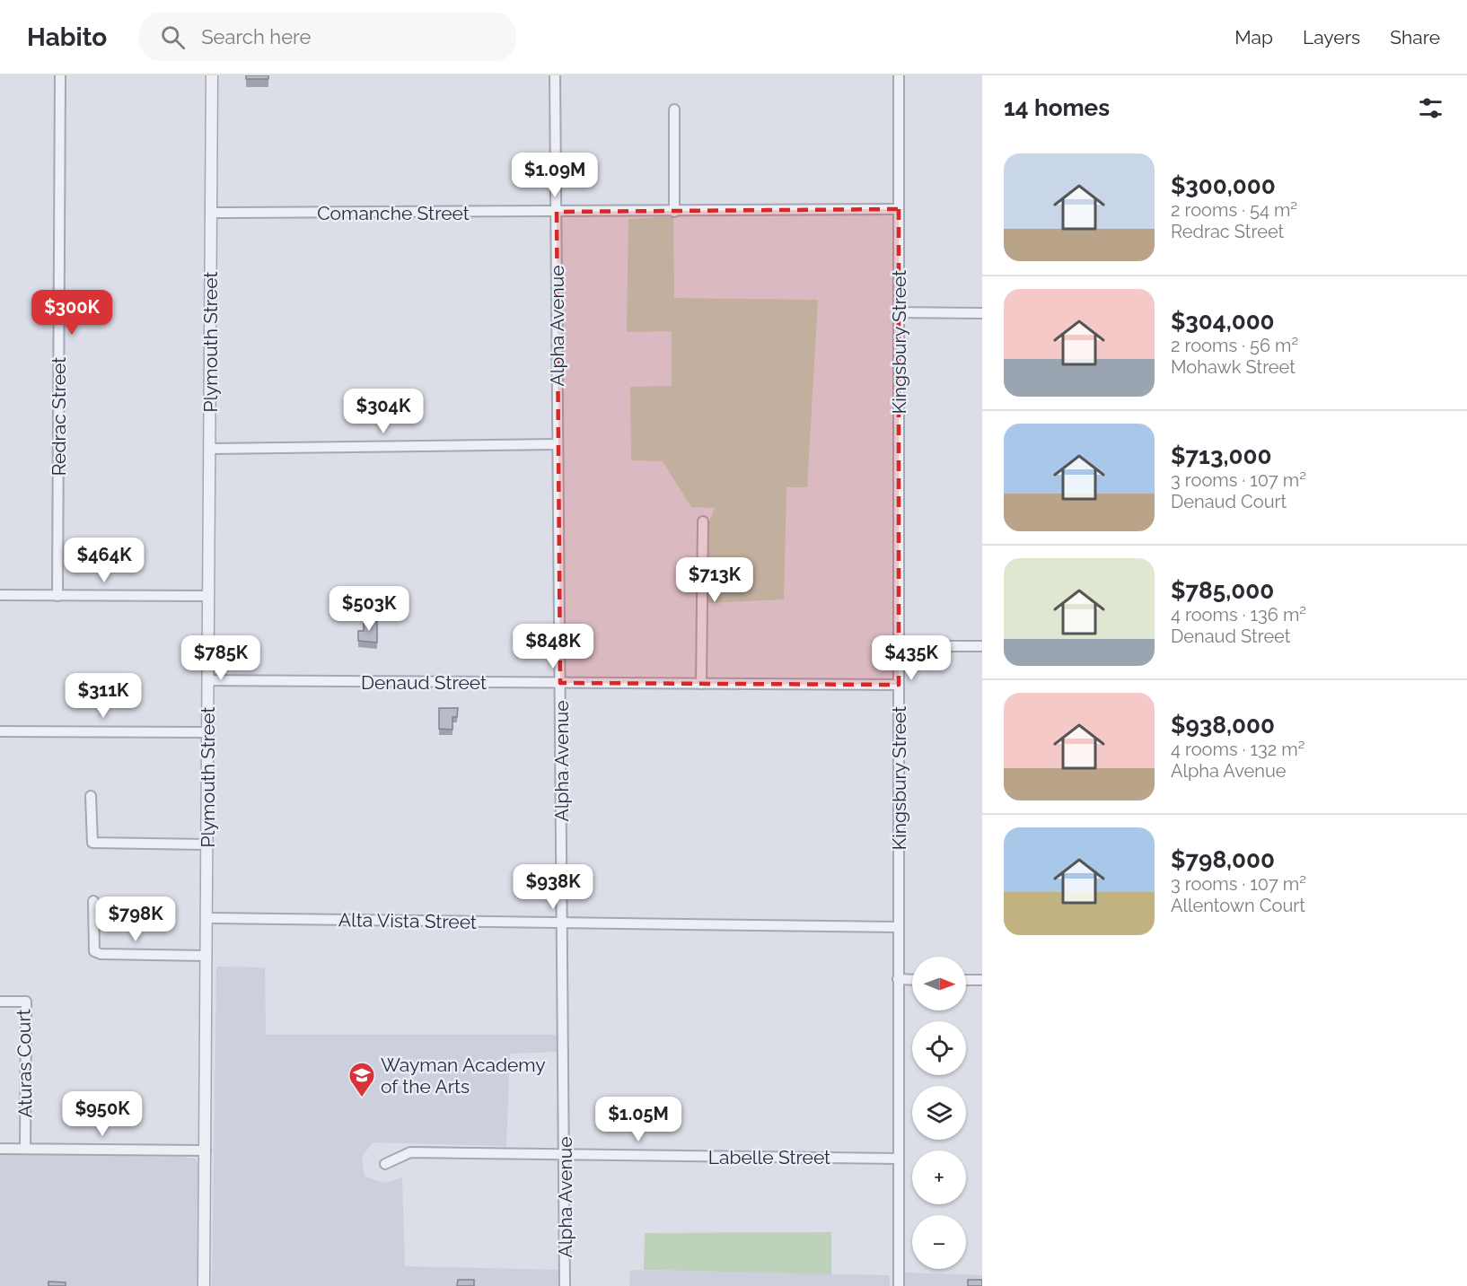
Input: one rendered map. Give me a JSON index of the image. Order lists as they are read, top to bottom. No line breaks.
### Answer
{"streets":{"street":["Comanche Street","Alpha Avenue","Plymouth Street","Kingsbury Street","Redrac Street","Denaud Street","Alta Vista Street","Aturas Court","Labelle Street"]},"crossings":[["Comanche Street","Alpha Avenue"],["Comanche Street","Plymouth Street"],["Comanche Street","Kingsbury Street"],["Alpha Avenue","Denaud Street"],["Alpha Avenue","Alta Vista Street"],["Alpha Avenue","Labelle Street"],["Plymouth Street","Denaud Street"],["Plymouth Street","Alta Vista Street"],["Kingsbury Street","Denaud Street"],["Kingsbury Street","Alta Vista Street"],["Kingsbury Street","Labelle Street"]],"places":{"school or university":["Wayman Academy of the Arts"]},"north":"right","page":{"header":"Habito","search":"Search here","nav":["Map","Layers","Share"],"heading":"14 homes","list":[{"name":"$300,000","note":"2 rooms · 54 m² · Redrac Street"},{"name":"$304,000","note":"2 rooms · 56 m² · Mohawk Street"},{"name":"$713,000","note":"3 rooms · 107 m² · Denaud Court"},{"name":"$785,000","note":"4 rooms · 136 m² · Denaud Street"},{"name":"$938,000","note":"4 rooms · 132 m² · Alpha Avenue"},{"name":"$798,000","note":"3 rooms · 107 m² · Allentown Court"}],"price":["$1.09M","$300K","$304K","$464K","$713K","$503K","$848K","$785K","$435K","$311K","$938K","$798K","$950K","$1.05M"],"map_buttons":["+","−"]}}
